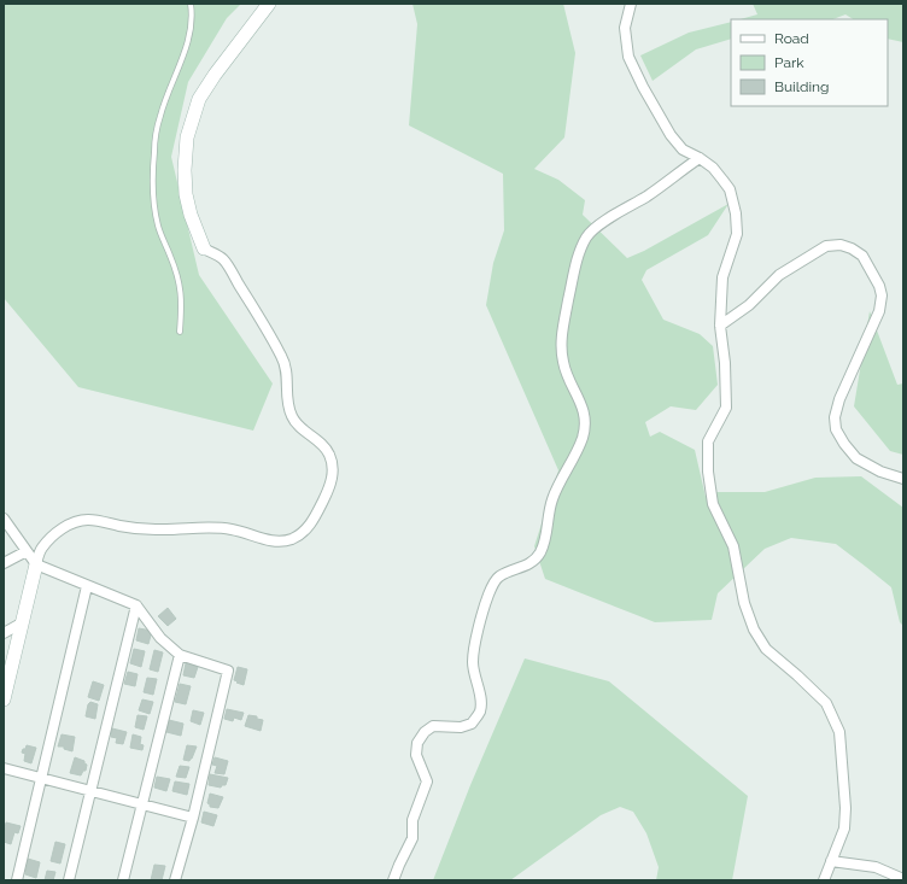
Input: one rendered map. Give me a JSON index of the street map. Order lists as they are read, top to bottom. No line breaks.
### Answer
{"legend":["Road","Park","Building"]}
